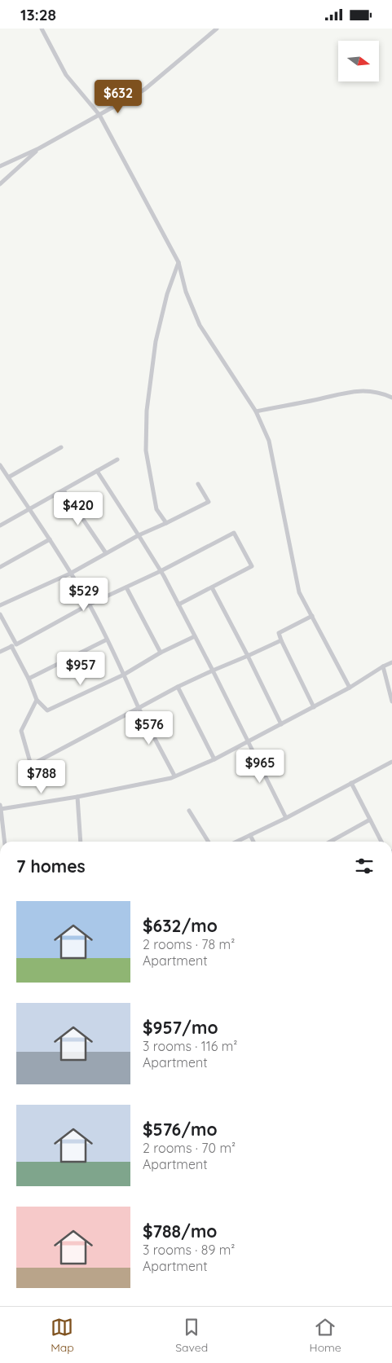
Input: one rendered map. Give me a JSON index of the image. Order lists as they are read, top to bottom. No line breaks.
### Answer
{"north":"right","page":{"status":"13:28","price":["$632","$420","$529","$957","$576","$965","$788"],"heading":"7 homes","list":[{"name":"$632/mo","note":"2 rooms · 78 m² · Apartment"},{"name":"$957/mo","note":"3 rooms · 116 m² · Apartment"},{"name":"$576/mo","note":"2 rooms · 70 m² · Apartment"},{"name":"$788/mo","note":"3 rooms · 89 m² · Apartment"}],"tabs":["Map","Saved","Home"]}}
